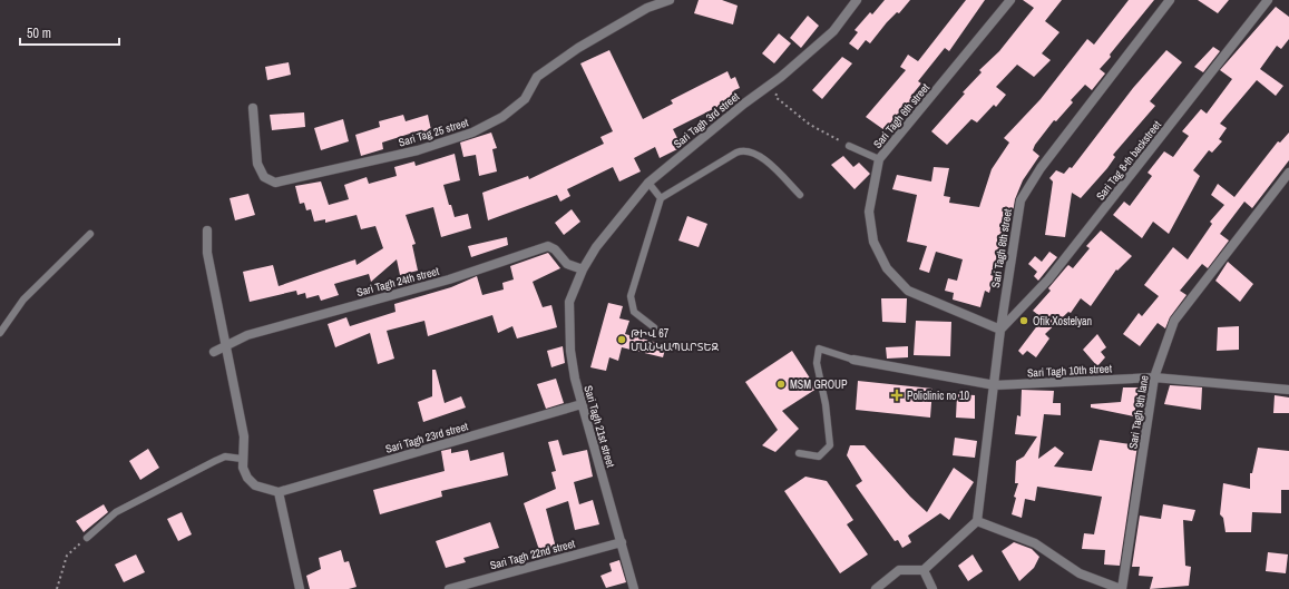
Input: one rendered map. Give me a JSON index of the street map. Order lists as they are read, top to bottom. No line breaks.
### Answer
{"streets":{"street":["Sari Tagh 6th street","Sari Tagh 3rd street","Sari Tag 25 street","Sari Tag 8-th backstreet","Sari Tagh 8th street","Sari Tagh 24th street","Sari Tagh 10th street","Sari Tagh 9th lane","Sari Tagh 21st street","Sari Tagh 23rd street","Sari Tagh 22nd street"]},"crossings":[["Sari Tagh 6th street","Sari Tag 8-th backstreet"],["Sari Tagh 6th street","Sari Tagh 8th street"],["Sari Tagh 3rd street","Sari Tagh 24th street"],["Sari Tagh 3rd street","Sari Tagh 21st street"],["Sari Tag 8-th backstreet","Sari Tagh 8th street"],["Sari Tagh 8th street","Sari Tagh 10th street"],["Sari Tagh 24th street","Sari Tagh 21st street"],["Sari Tagh 10th street","Sari Tagh 9th lane"],["Sari Tagh 21st street","Sari Tagh 23rd street"],["Sari Tagh 21st street","Sari Tagh 22nd street"]],"places":{"other":["Ofik Xostelyan","ԹԻՎ 67 ՄԱՆԿԱՊԱՐՏԵԶ","MSM GROUP"],"health":["Policlinic no 10"]},"scale_bar":"50 m"}
